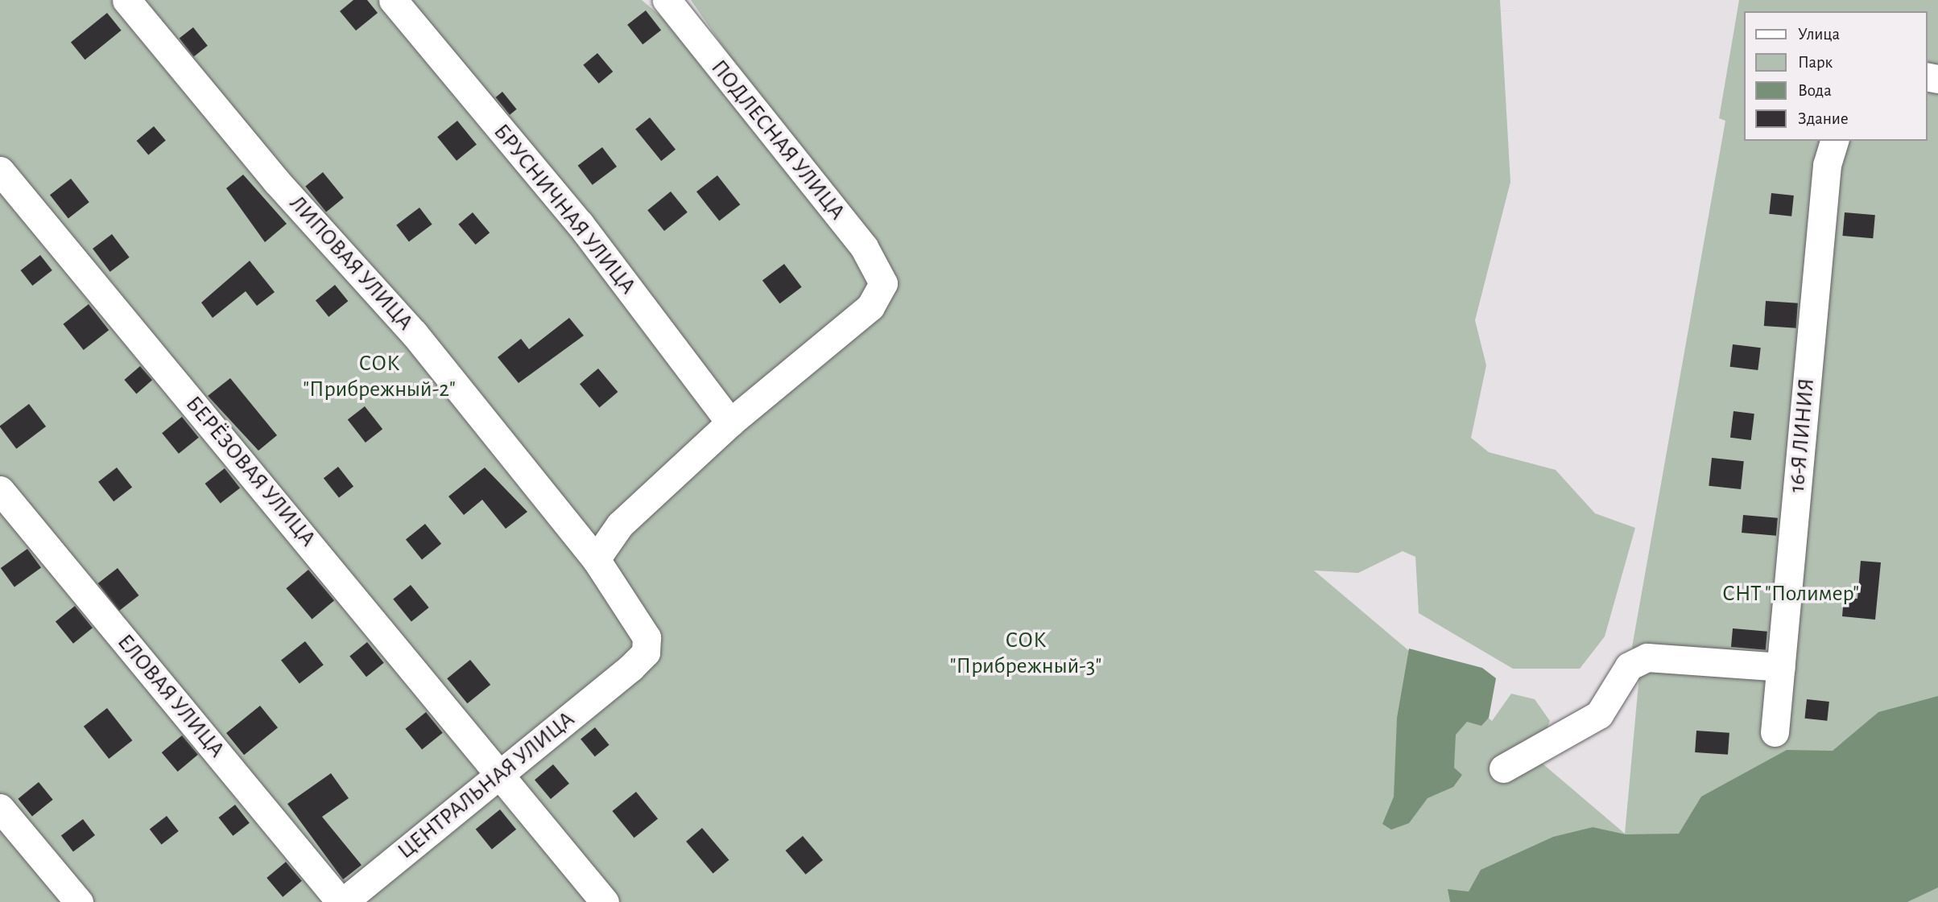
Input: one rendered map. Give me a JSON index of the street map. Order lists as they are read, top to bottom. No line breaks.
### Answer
{"streets":{"street":["ПОДЛЕСНАЯ УЛИЦА","БРУСНИЧНАЯ УЛИЦА","ЛИПОВАЯ УЛИЦА","16-Я ЛИНИЯ","БЕРЁЗОВАЯ УЛИЦА","ЕЛОВАЯ УЛИЦА","ЦЕНТРАЛЬНАЯ УЛИЦА"]},"crossings":[["ПОДЛЕСНАЯ УЛИЦА","БРУСНИЧНАЯ УЛИЦА"],["ЛИПОВАЯ УЛИЦА","ЦЕНТРАЛЬНАЯ УЛИЦА"],["БЕРЁЗОВАЯ УЛИЦА","ЦЕНТРАЛЬНАЯ УЛИЦА"],["ЕЛОВАЯ УЛИЦА","ЦЕНТРАЛЬНАЯ УЛИЦА"]],"parks":["СОК \"Прибрежный-2\"","СНТ \"Полимер\"","СОК \"Прибрежный-3\""],"legend":["Улица","Парк","Вода","Здание"]}
